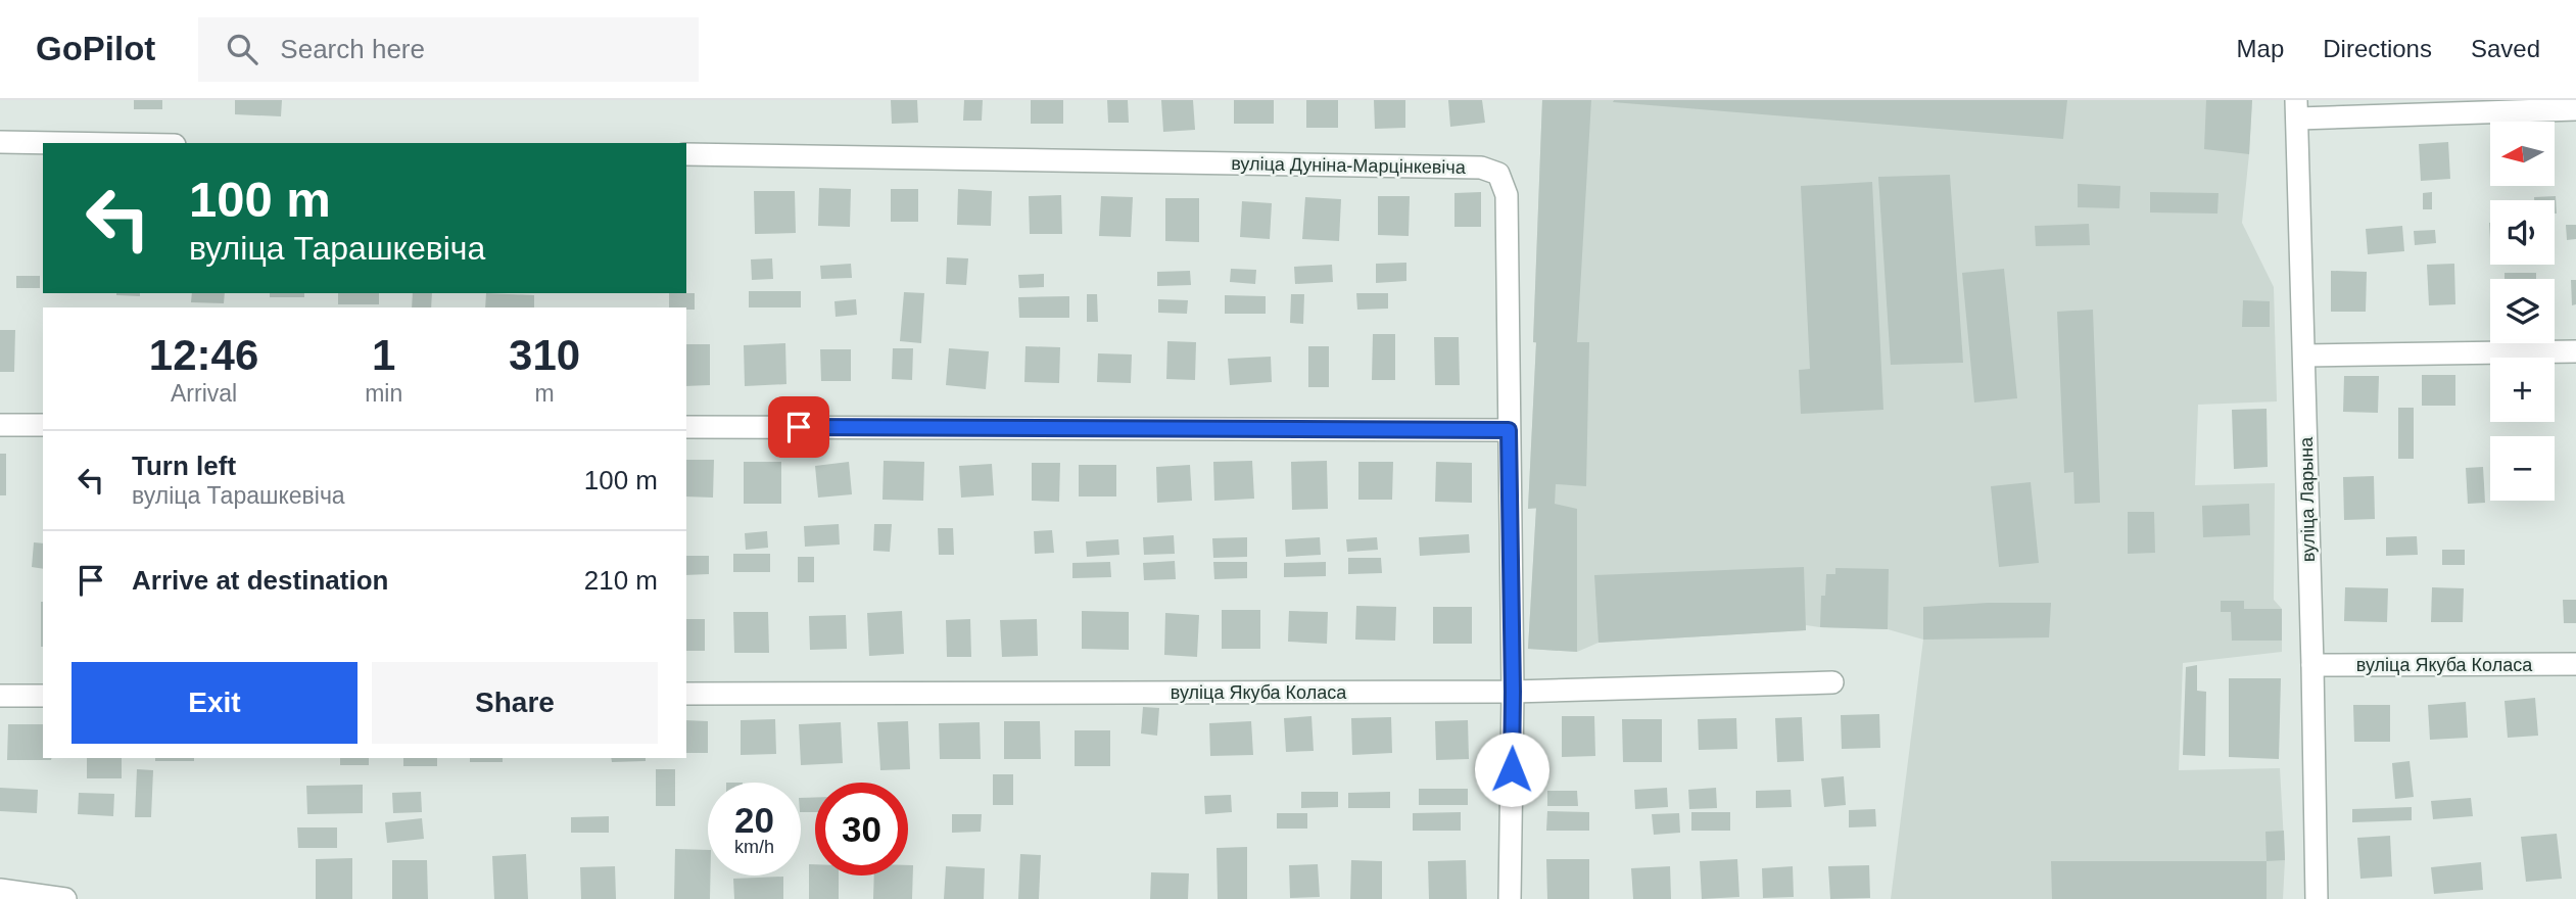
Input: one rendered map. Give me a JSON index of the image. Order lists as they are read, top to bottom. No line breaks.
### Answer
{"streets":{"street":["вуліца Дуніна-Марцінкевіча","вуліца Ларына","вуліца Якуба Коласа"]},"crossings":[["вуліца Дуніна-Марцінкевіча","вуліца Якуба Коласа"],["вуліца Ларына","вуліца Якуба Коласа"]],"north":"left","page":{"header":"GoPilot","search":"Search here","nav":["Map","Directions","Saved"],"map_buttons":["+","−"],"turn":["100 m","вуліца Тарашкевіча"],"eta":["12:46","Arrival","1","min","310","m"],"list":[{"name":"Turn left","note":"вуліца Тарашкевіча","value":"100 m"},{"name":"Arrive at destination","value":"210 m"}],"buttons":["Exit","Share"],"speed":"20 km/h","limit":"30"}}
